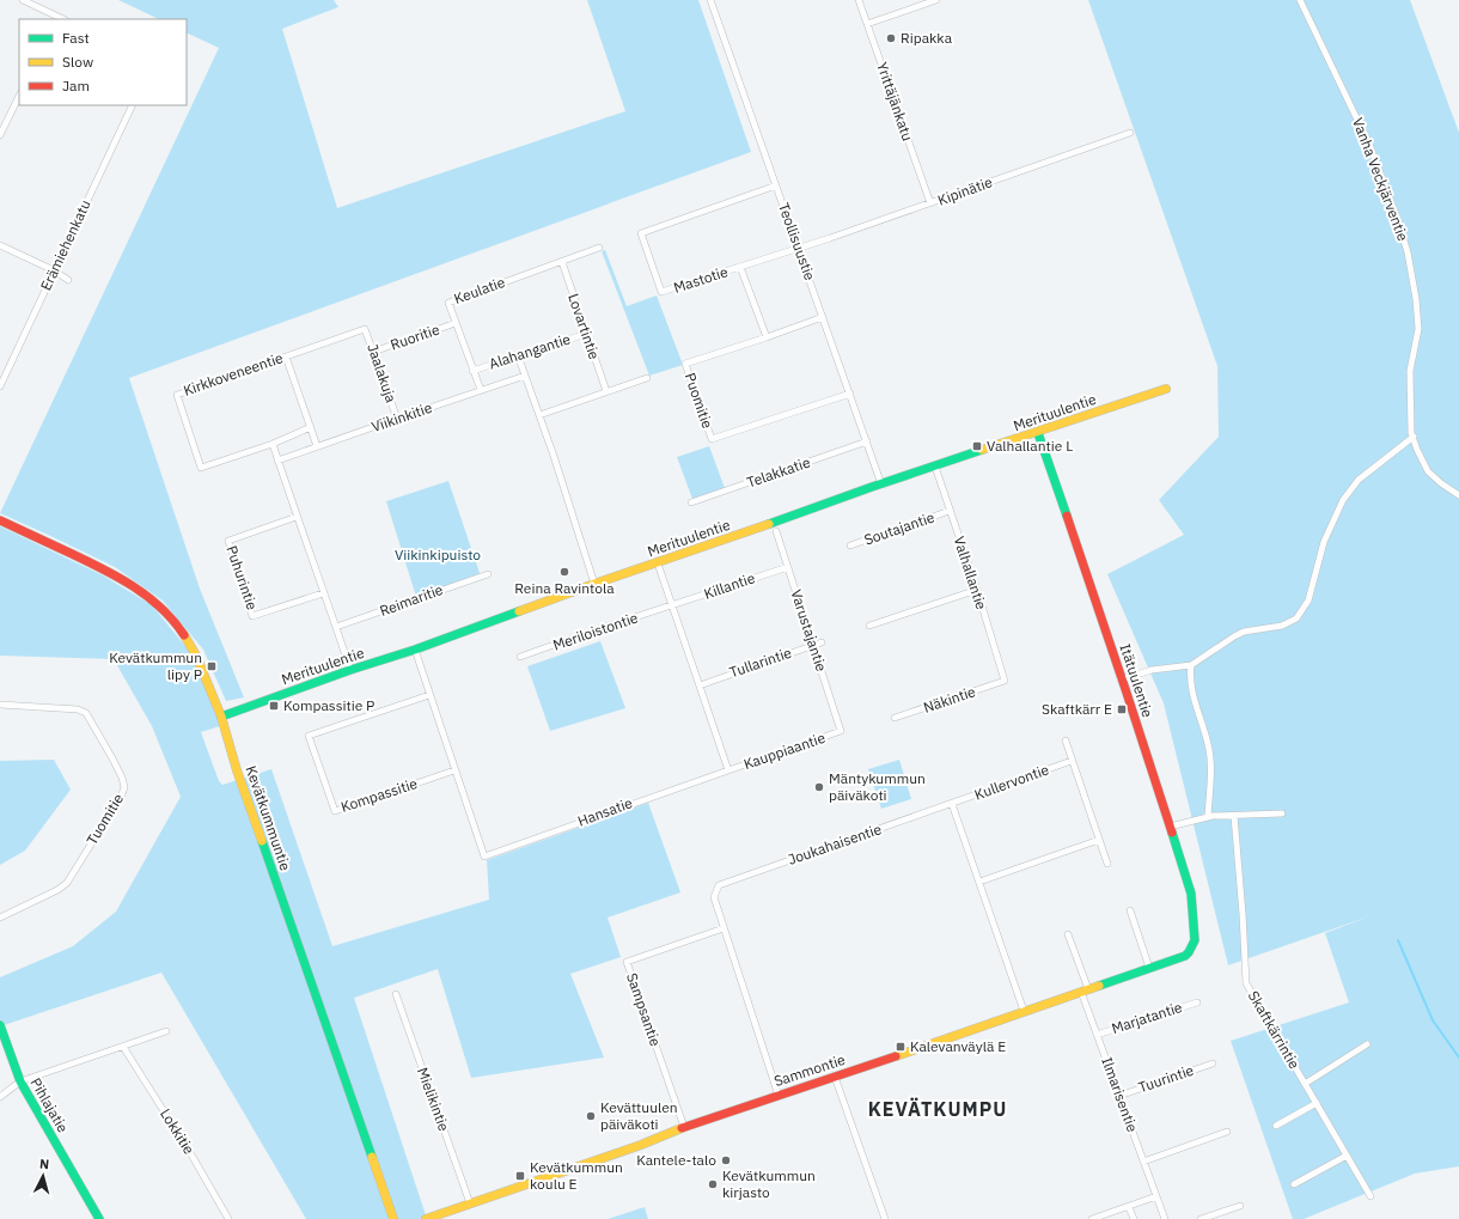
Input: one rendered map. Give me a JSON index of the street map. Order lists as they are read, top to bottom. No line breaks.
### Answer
{"streets":{"street":["Yrittäjänkatu","Vanha Veckjärventie","Kipinätie","Teollisuustie","Erämiehenkatu","Mastotie","Keulatie","Lovartintie","Ruoritie","Alahangantie","Jaalakuja","Kirkkoveneentie","Puomitie","Merituulentie","Viikinkitie","Telakkatie","Soutajantie","Valhallantie","Puhurintie","Killantie","Reimaritie","Varustajantie","Meriloistontie","Tullarintie","Itätuulentie","Näkintie","Kauppiaantie","Kullervontie","Kompassitie","Hansatie","Kevätkummuntie","Tuomitie","Joukahaisentie","Sampsantie","Marjatantie","Skaftkärrintie","Sammontie","Tuurintie","Ilmarisentie","Mielikintie","Pihlajatie","Lokkitie"]},"crossings":[["Yrittäjänkatu","Kipinätie"],["Kipinätie","Teollisuustie"],["Kipinätie","Mastotie"],["Teollisuustie","Mastotie"],["Teollisuustie","Puomitie"],["Teollisuustie","Merituulentie"],["Teollisuustie","Telakkatie"],["Keulatie","Lovartintie"],["Keulatie","Ruoritie"],["Keulatie","Alahangantie"],["Keulatie","Viikinkitie"],["Lovartintie","Alahangantie"],["Ruoritie","Jaalakuja"],["Jaalakuja","Kirkkoveneentie"],["Jaalakuja","Viikinkitie"],["Merituulentie","Valhallantie"],["Merituulentie","Itätuulentie"],["Merituulentie","Hansatie"],["Merituulentie","Kevätkummuntie"],["Soutajantie","Valhallantie"],["Valhallantie","Näkintie"],["Killantie","Varustajantie"],["Killantie","Meriloistontie"],["Varustajantie","Tullarintie"],["Varustajantie","Kauppiaantie"],["Itätuulentie","Sammontie"],["Kauppiaantie","Hansatie"],["Kullervontie","Joukahaisentie"],["Kompassitie","Hansatie"],["Joukahaisentie","Sampsantie"],["Joukahaisentie","Sammontie"],["Sampsantie","Sammontie"],["Marjatantie","Ilmarisentie"],["Sammontie","Ilmarisentie"],["Sammontie","Mielikintie"],["Tuurintie","Ilmarisentie"]],"districts":["KEVÄTKUMPU"],"parks":["Viikinkipuisto"],"places":{"other":["Ripakka","Reina Ravintola","Mäntykummun päiväkoti","Kevättuulen päiväkoti","Kantele-talo","Kevätkummun kirjasto"],"transit":["Valhallantie L","Kevätkummun lipy P","Kompassitie P","Skaftkärr E","Kalevanväylä E","Kevätkummun koulu E"]},"legend":["Fast","Slow","Jam"],"north":"top"}
